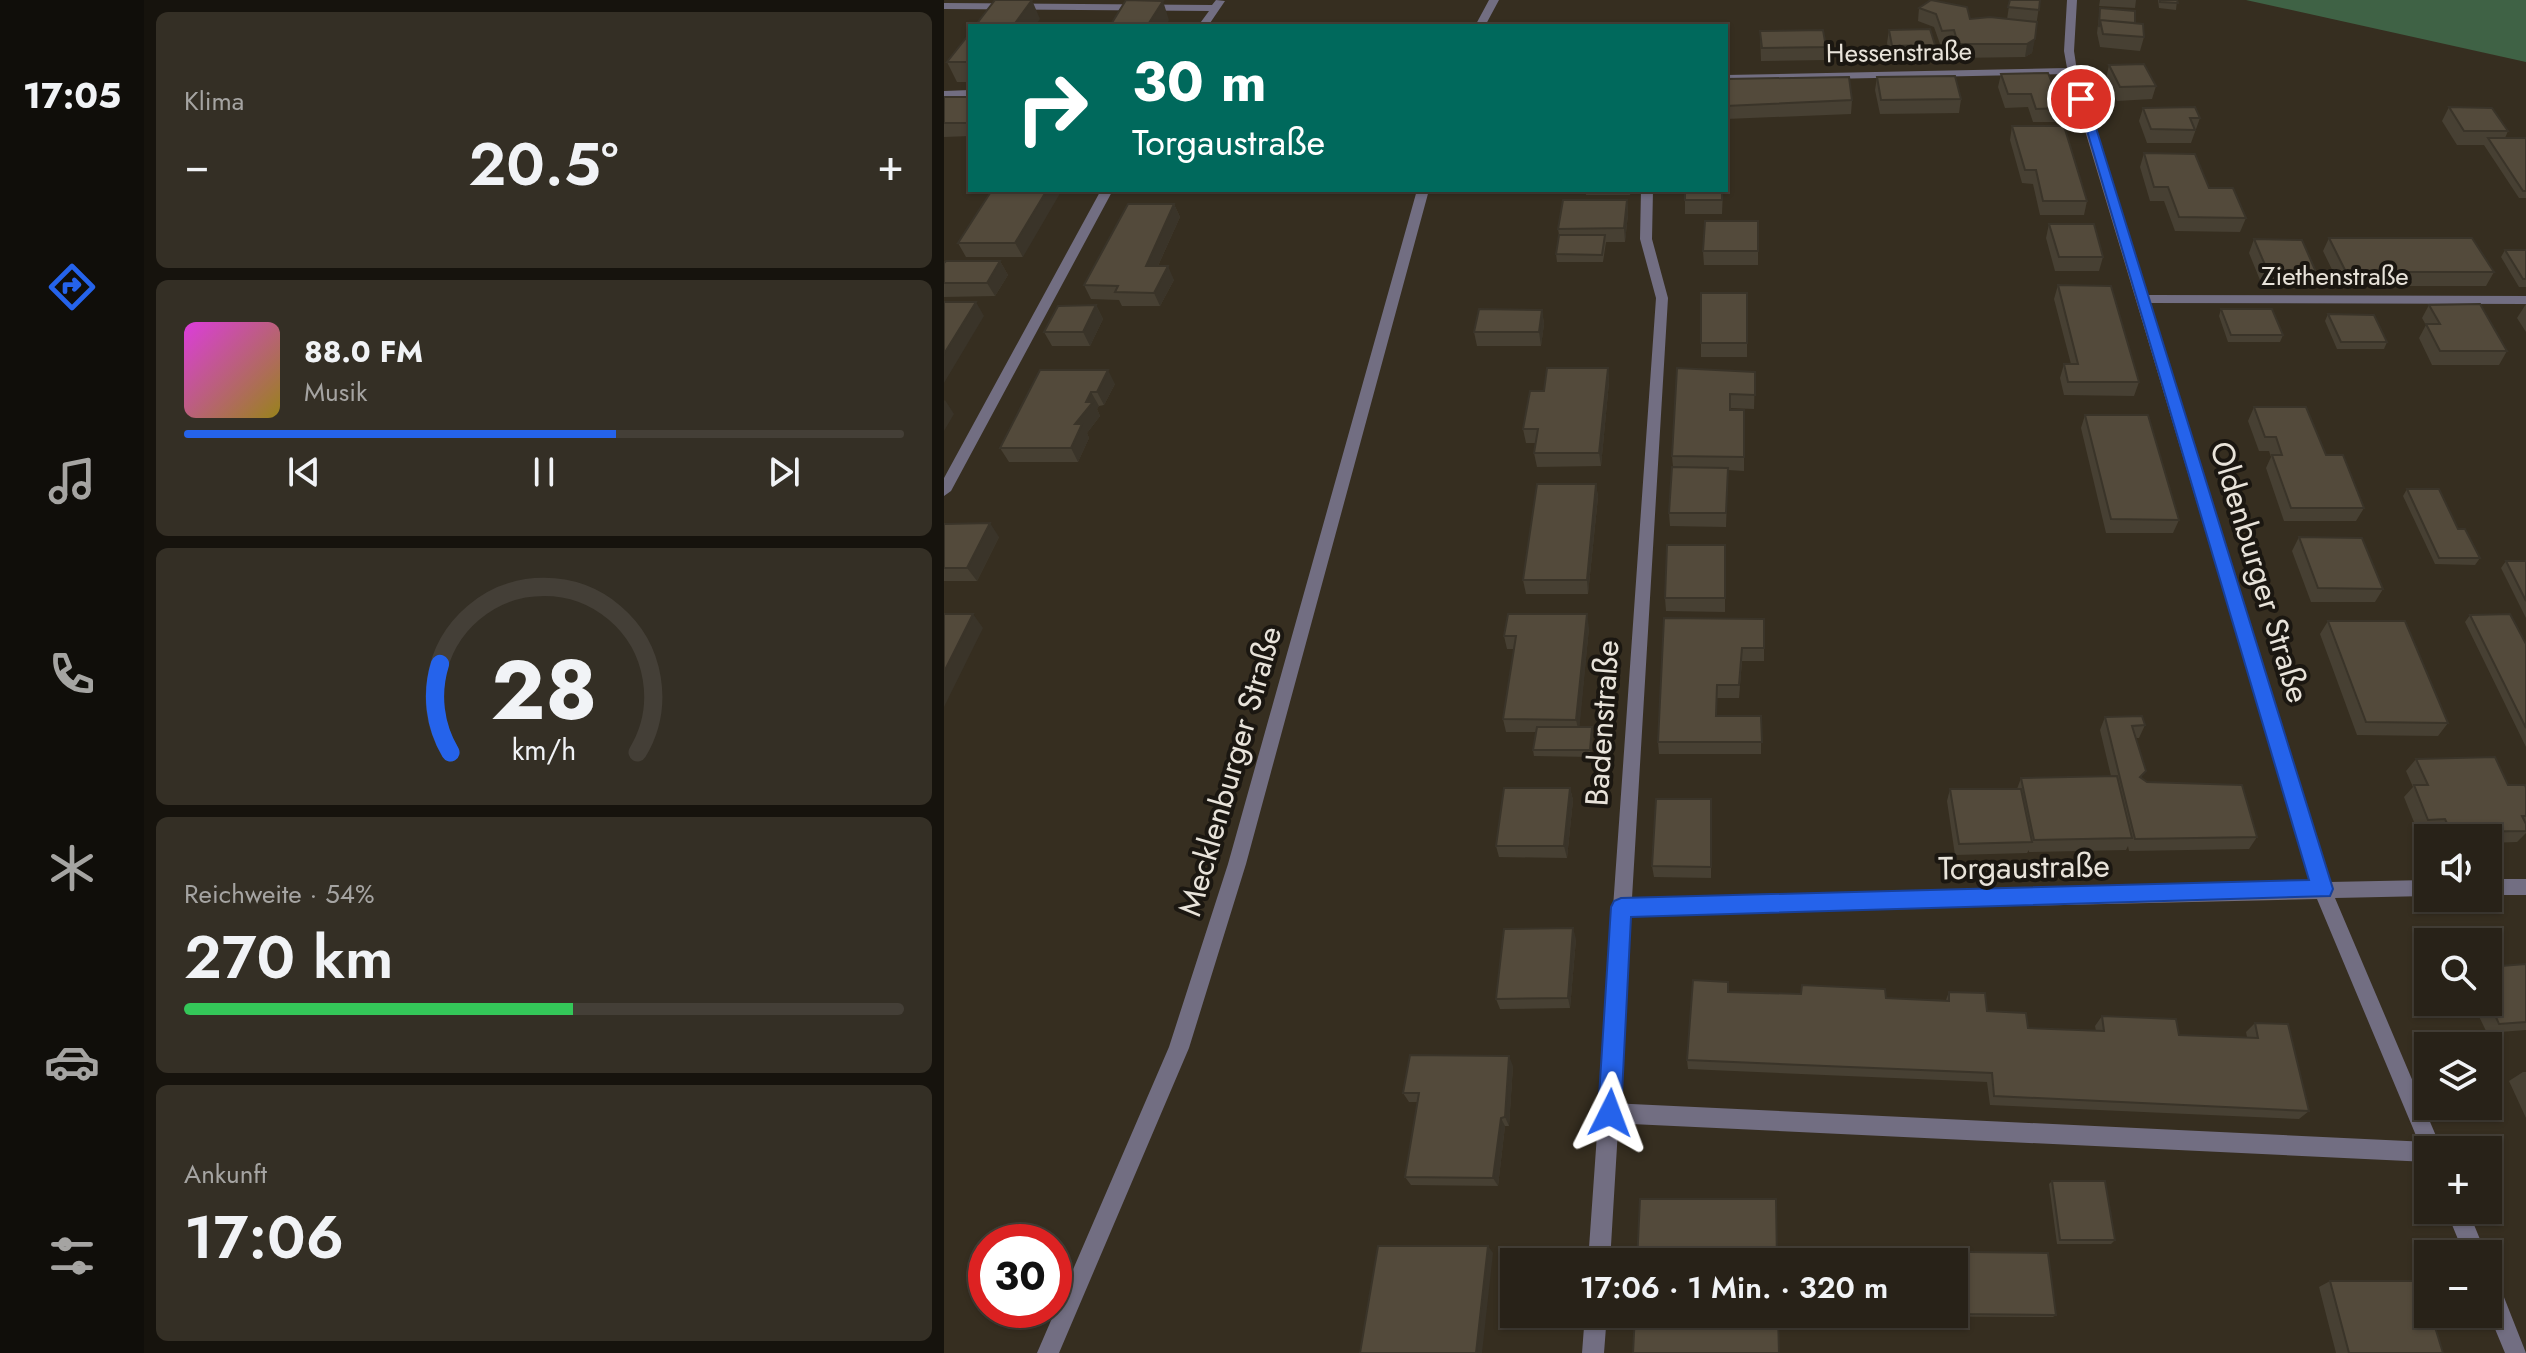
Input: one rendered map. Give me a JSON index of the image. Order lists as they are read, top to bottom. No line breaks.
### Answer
{"streets":{"street":["Hessenstraße","Ziethenstraße","Oldenburger Straße","Badenstraße","Mecklenburger Straße","Torgaustraße"]},"crossings":[["Hessenstraße","Oldenburger Straße"],["Ziethenstraße","Oldenburger Straße"],["Oldenburger Straße","Torgaustraße"],["Badenstraße","Torgaustraße"]],"page":{"tabs":"17:05","tile":["Klima",["Reichweite · 54%","270 km"],["Ankunft","17:06"]],"turn":["30 m","Torgaustraße"],"heat":["−","20.5°","+"],"song":["88.0 FM","Musik"],"map_buttons":["+","−"],"limit":"30","trip":"17:06 · 1 Min. · 320 m","gauge":["28","km/h"]}}
